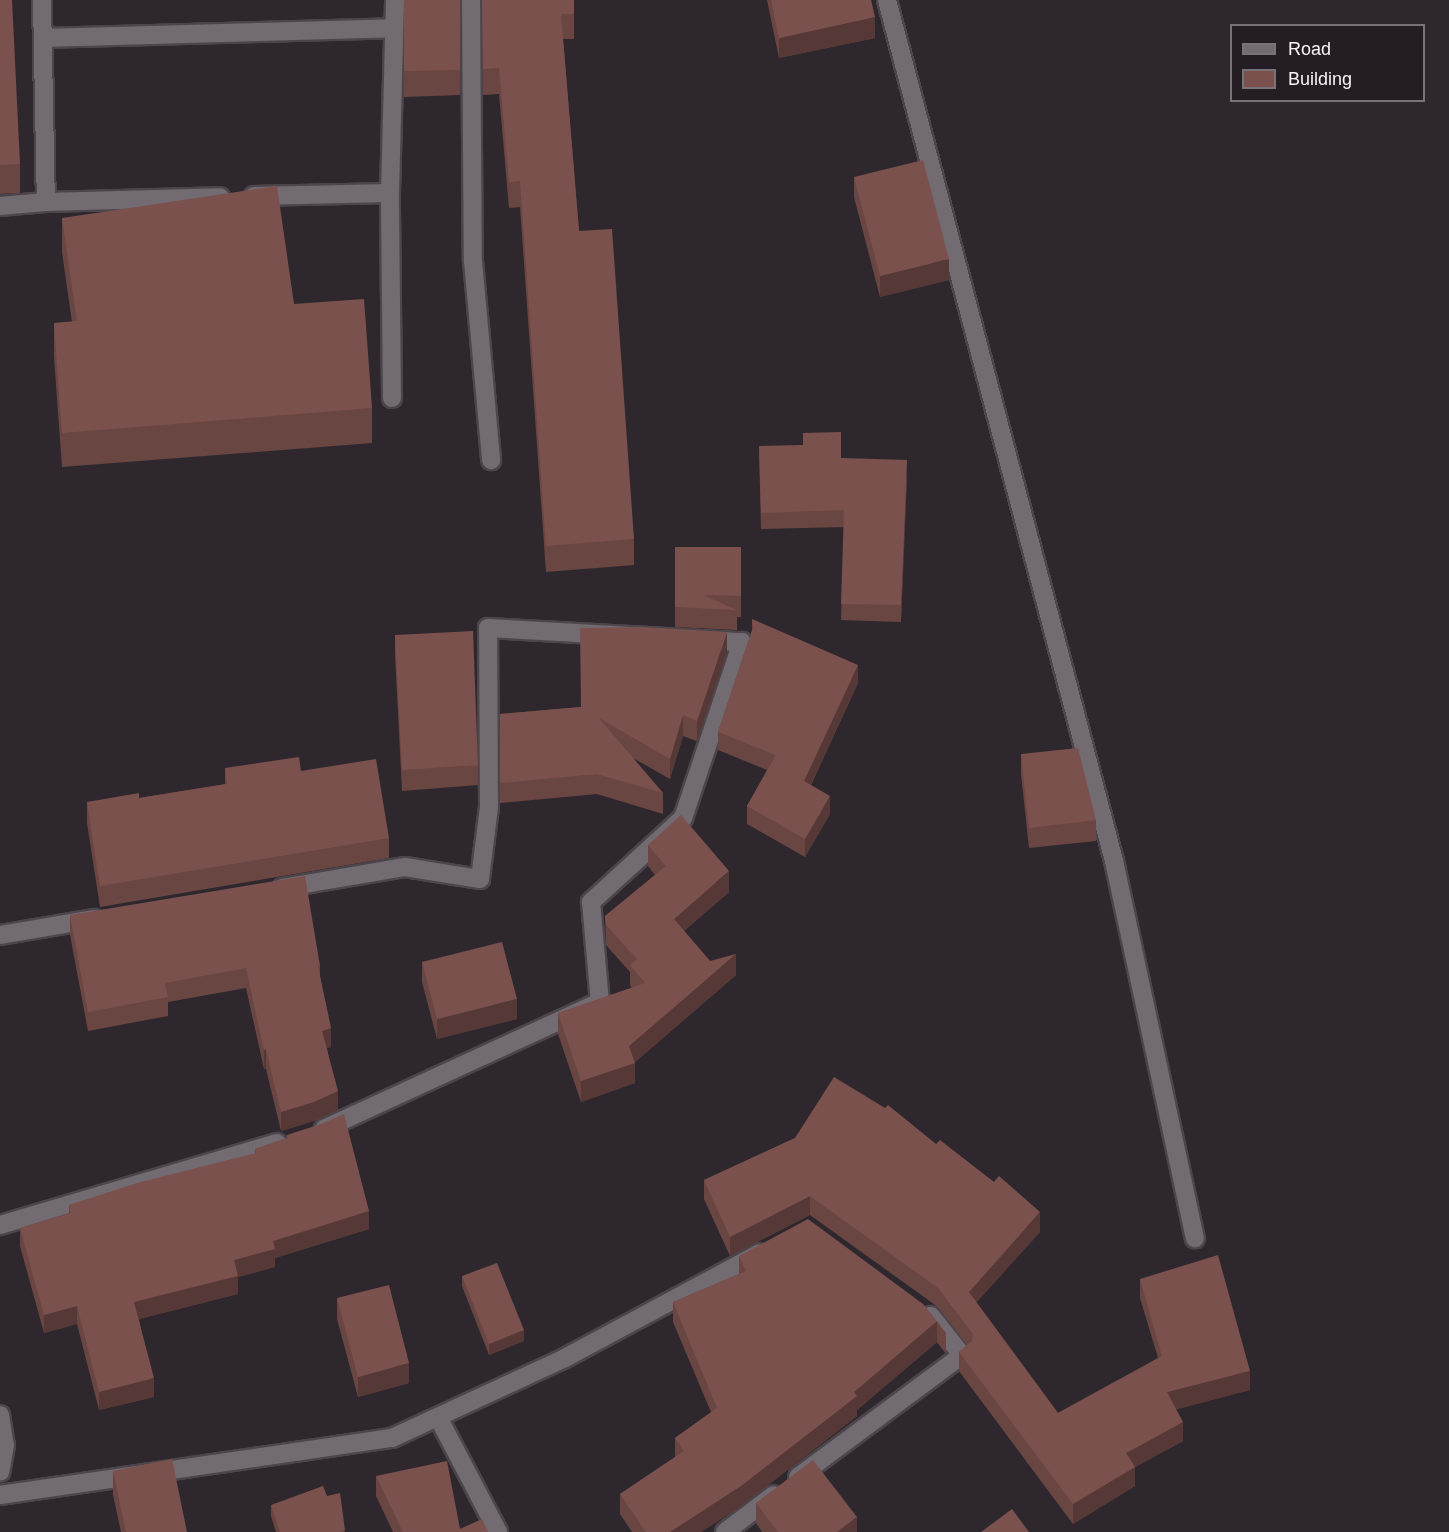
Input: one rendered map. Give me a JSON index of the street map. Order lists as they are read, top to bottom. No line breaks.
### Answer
{"legend":["Road","Building"]}
